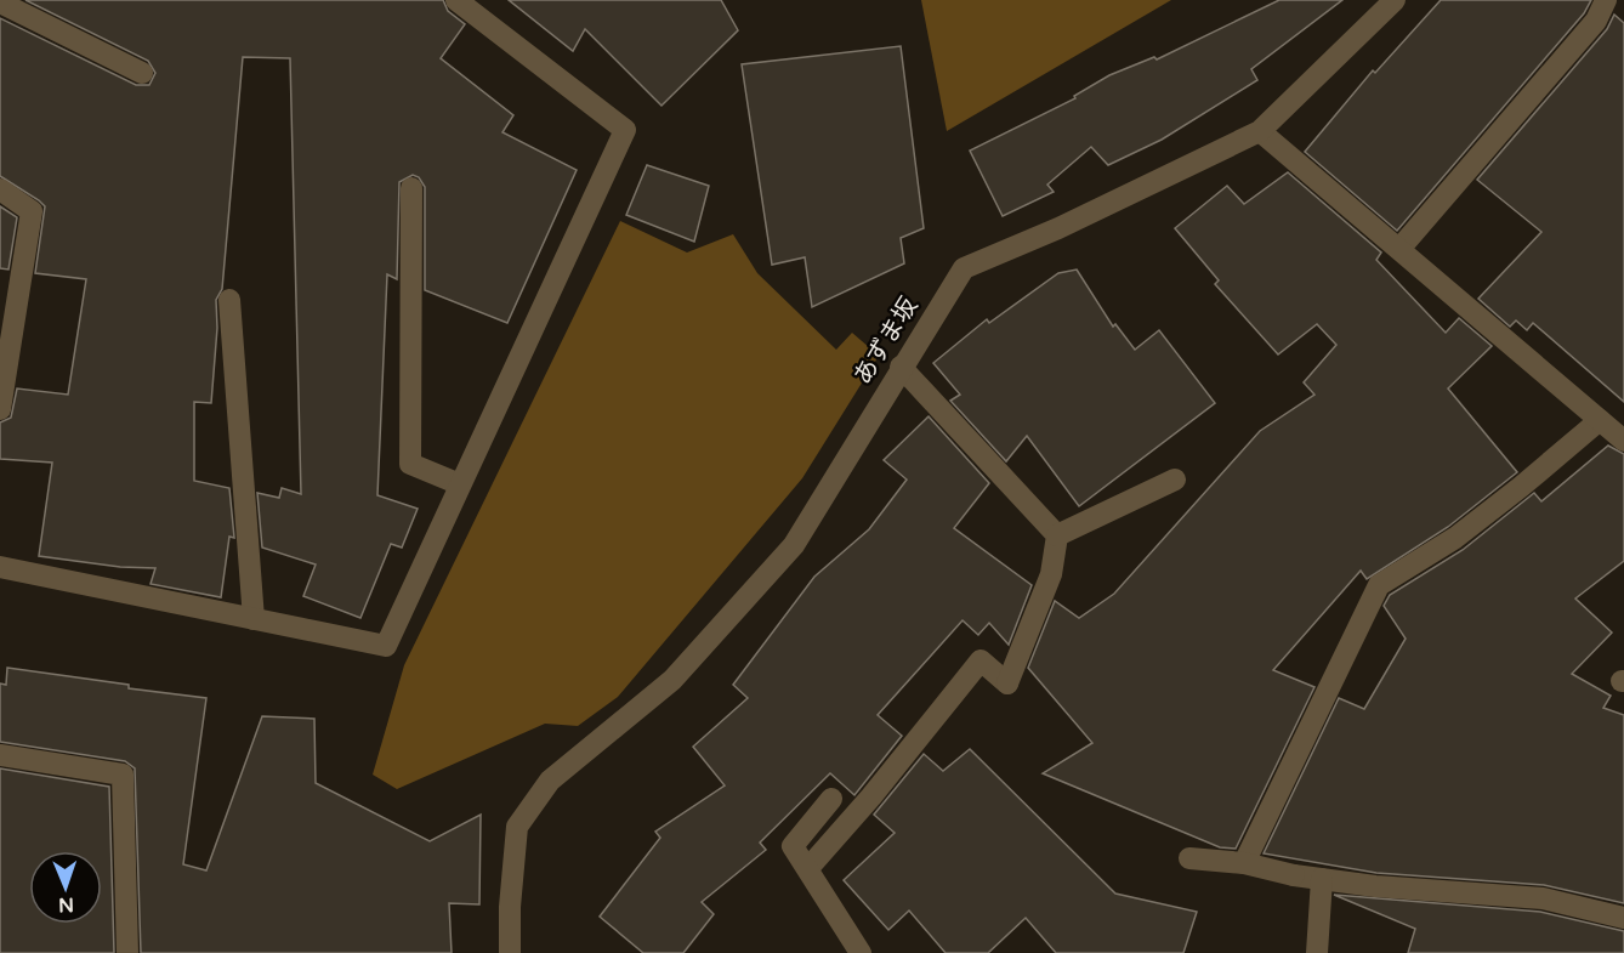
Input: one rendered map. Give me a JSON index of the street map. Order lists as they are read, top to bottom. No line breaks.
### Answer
{"streets":{"street":["あずま坂"]},"north":"bottom"}
